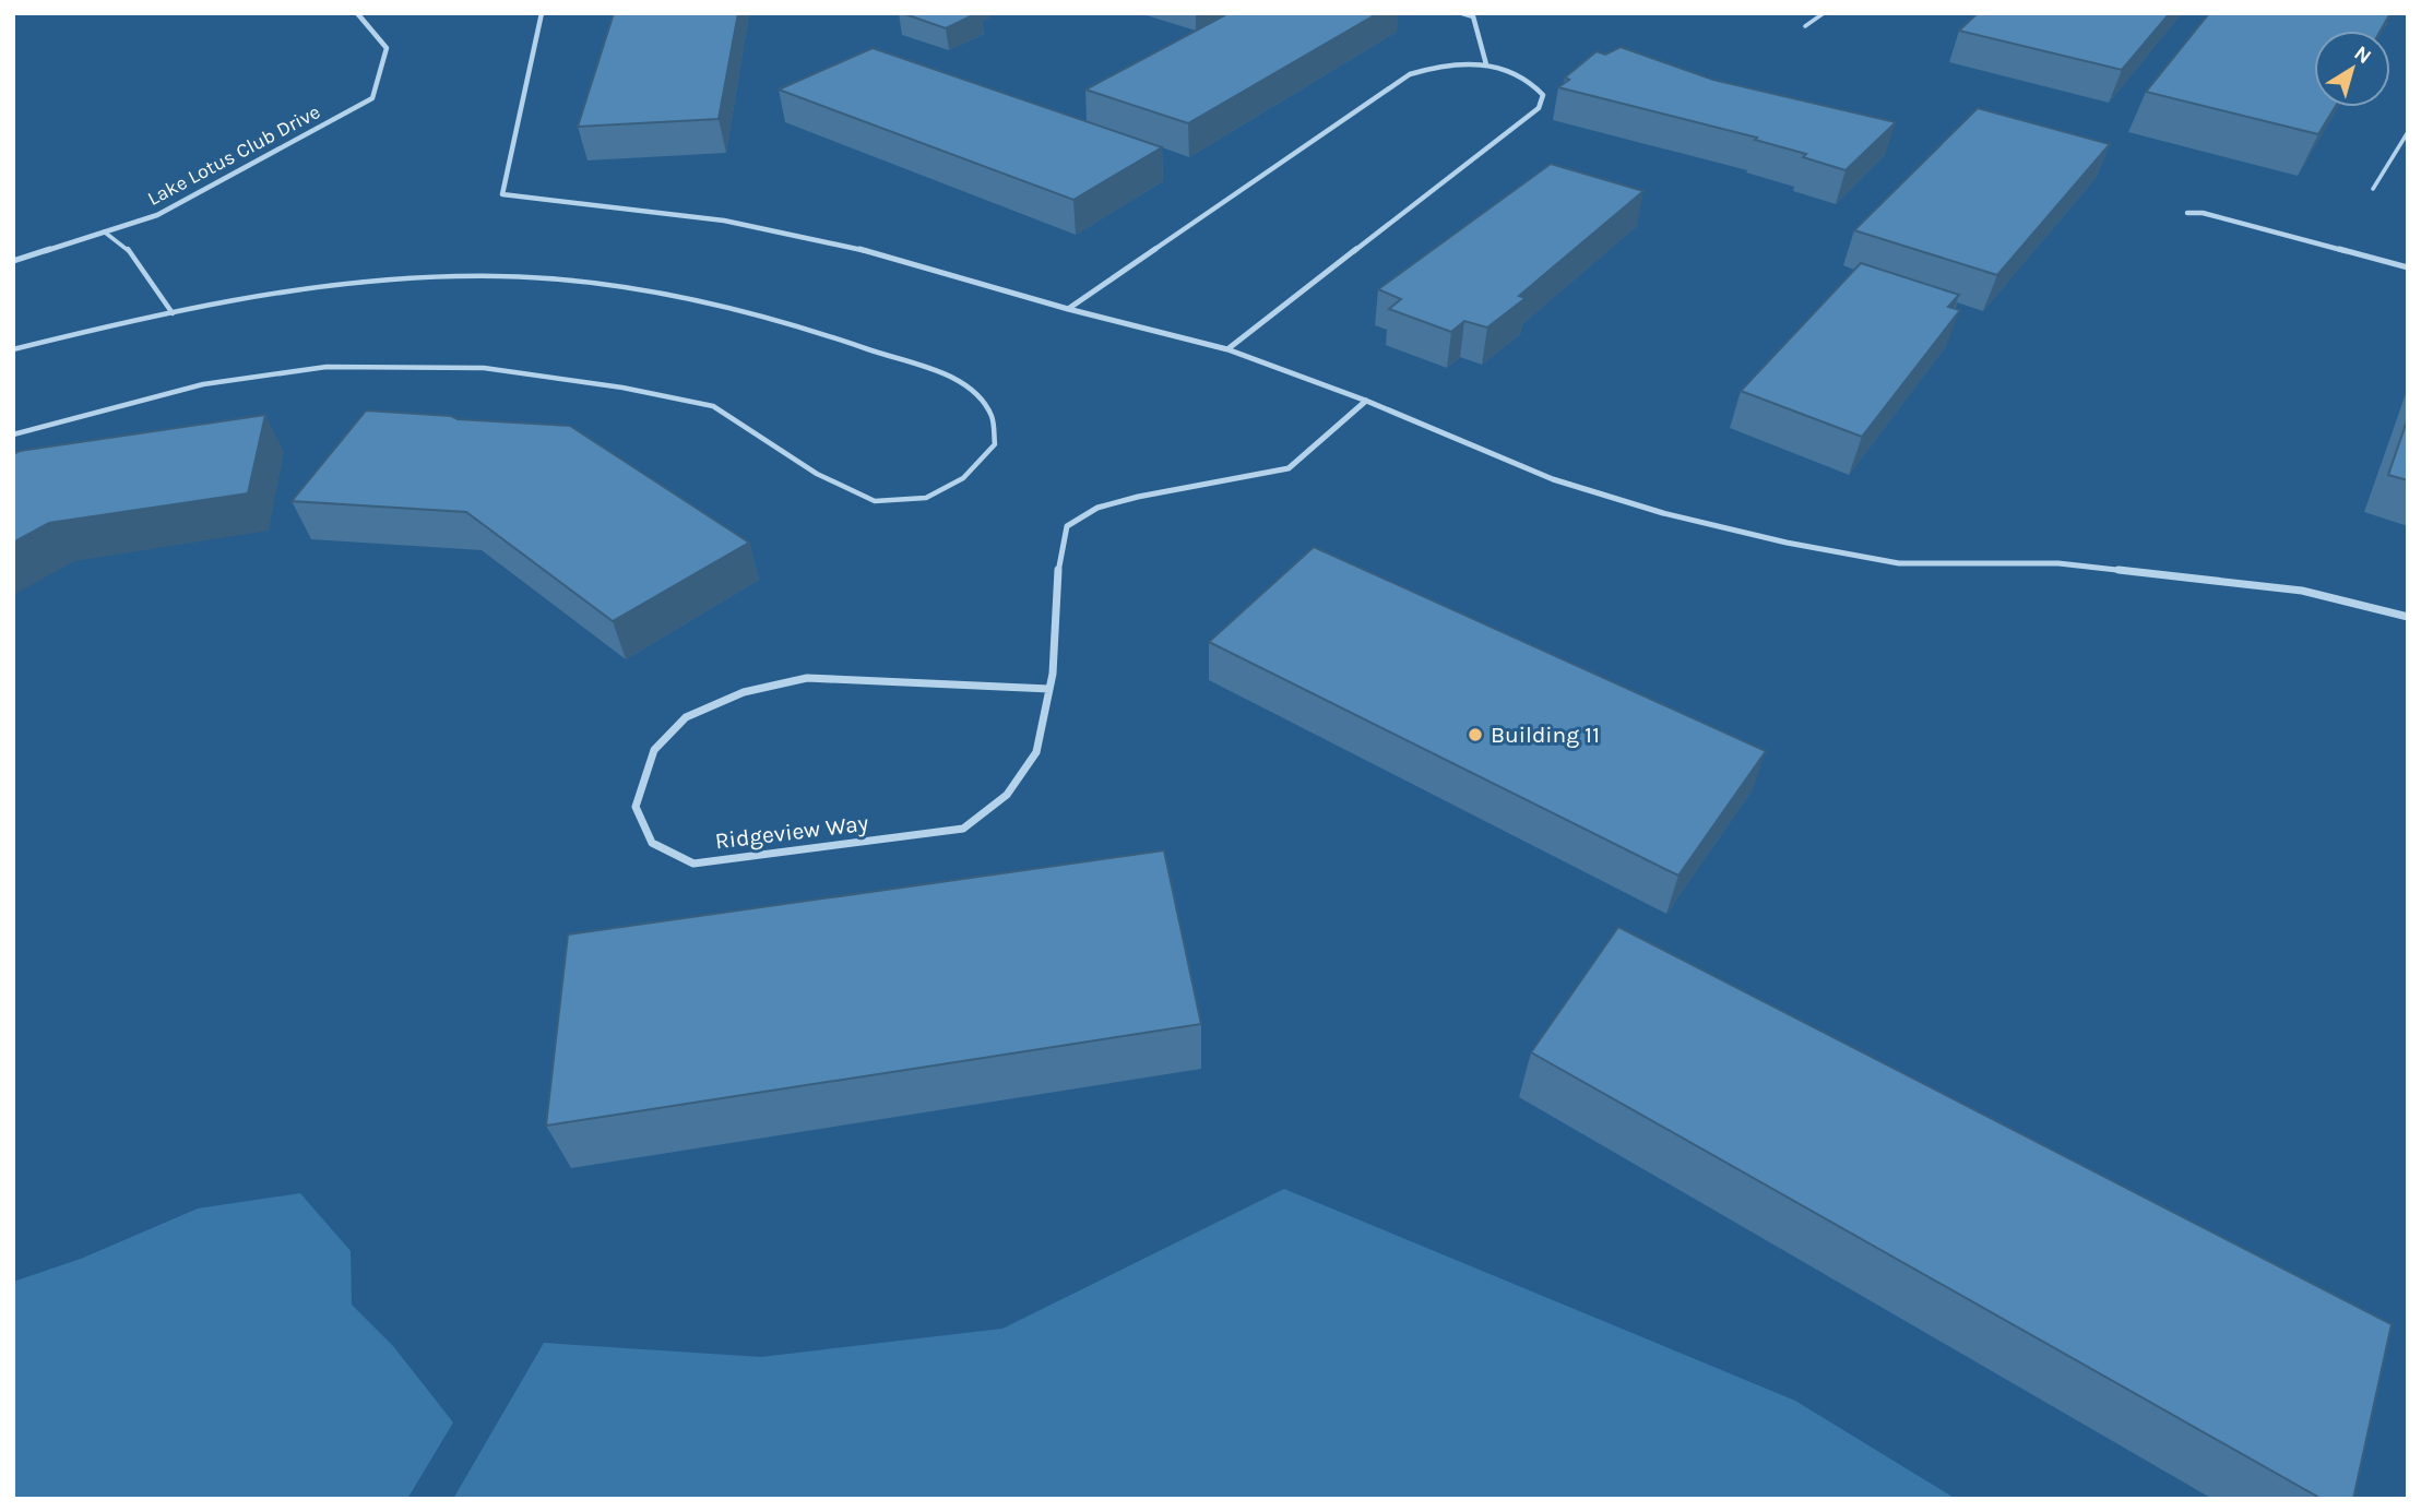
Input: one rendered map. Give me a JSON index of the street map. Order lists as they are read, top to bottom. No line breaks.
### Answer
{"streets":{"street":["Lake Lotus Club Drive","Ridgeview Way"]},"places":["Building 11"],"north":"top right"}
